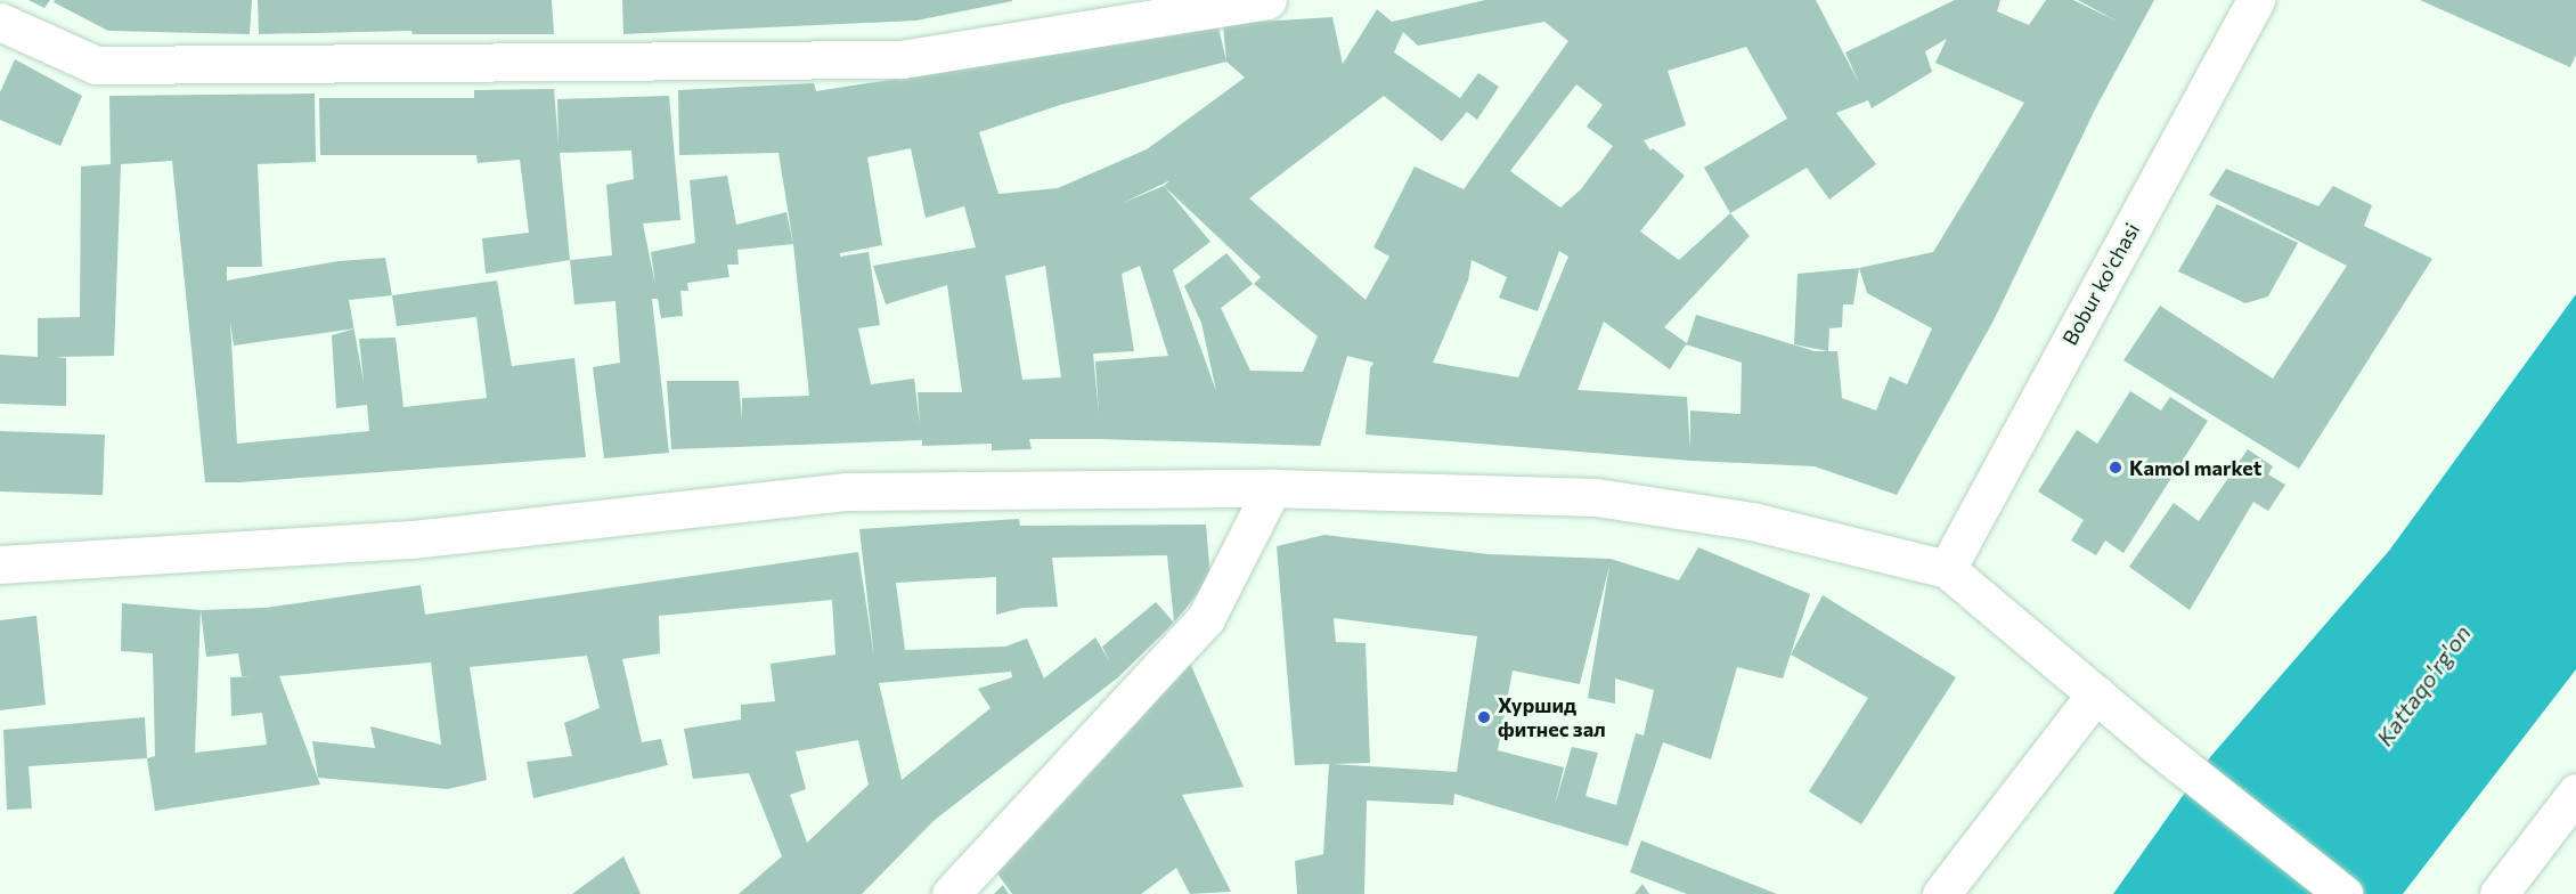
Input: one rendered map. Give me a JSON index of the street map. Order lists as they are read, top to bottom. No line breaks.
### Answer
{"streets":{"street":["Bobur ko'chasi"]},"water":["Kattaqo'rg'on"],"places":["Kamol market","Хуршид фитнес зал"]}
